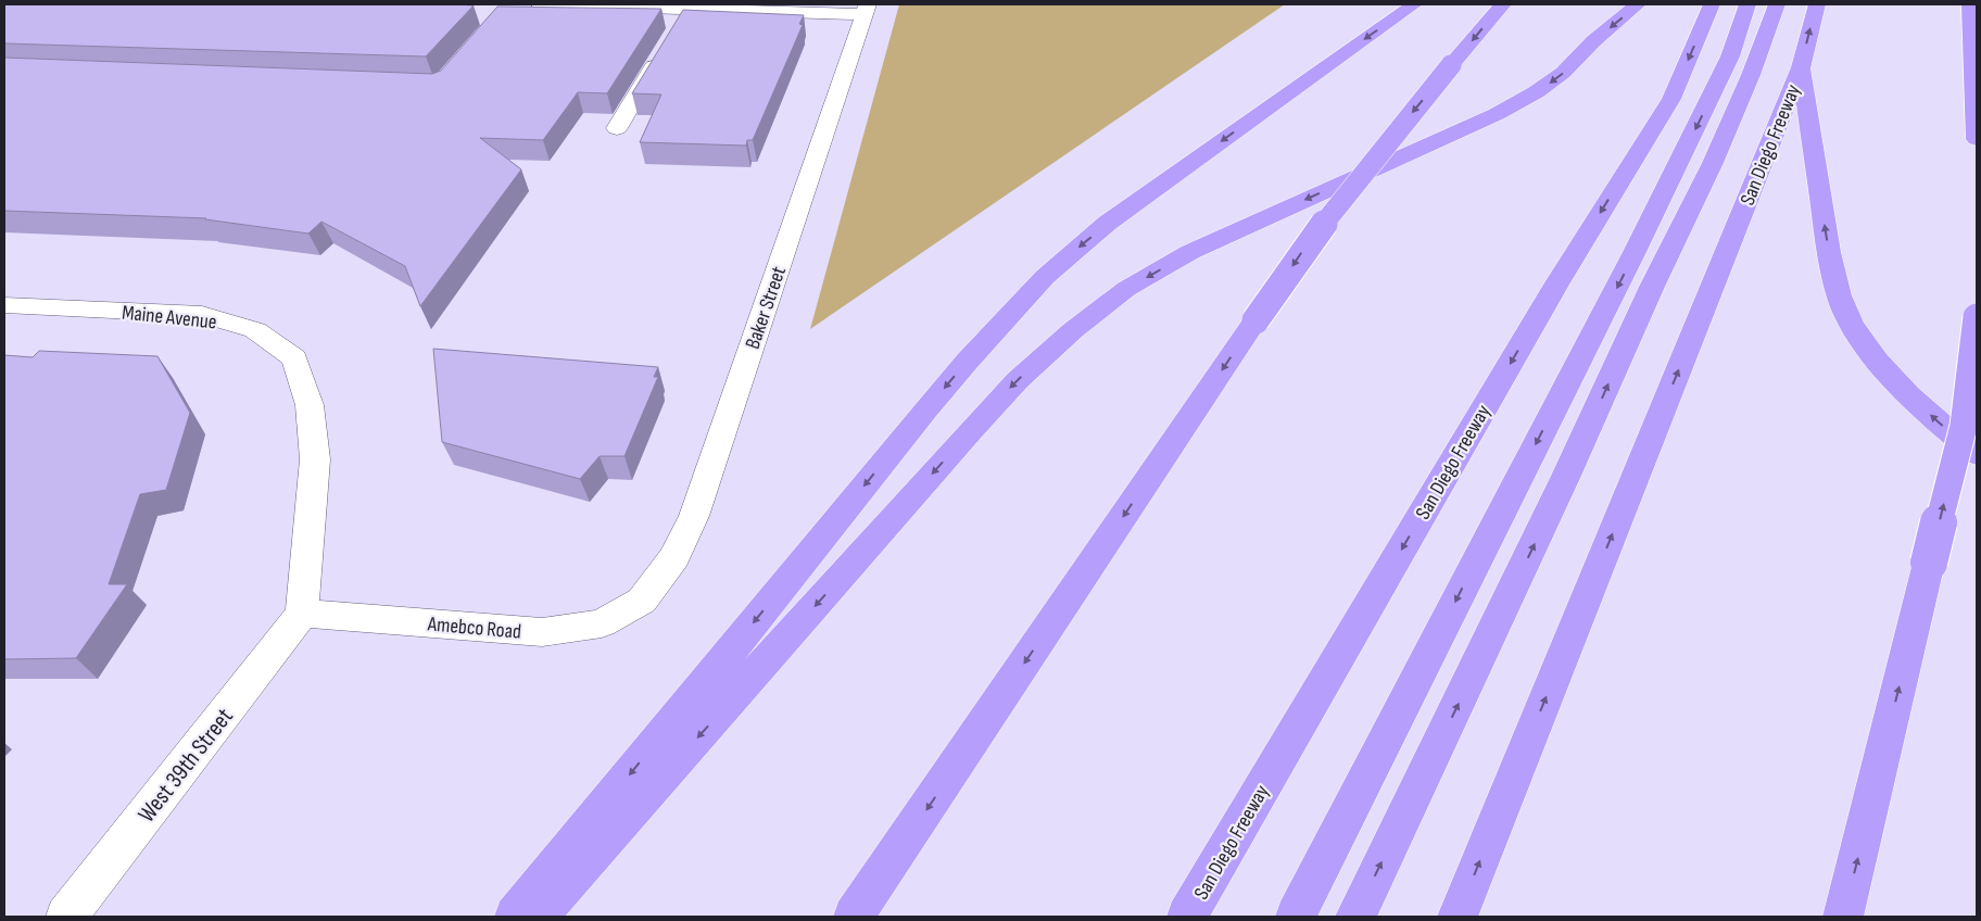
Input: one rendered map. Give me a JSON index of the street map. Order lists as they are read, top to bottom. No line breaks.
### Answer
{"streets":{"highway":["San Diego Freeway"],"street":["Baker Street","Maine Avenue","Amebco Road","West 39th Street"]},"crossings":[["Baker Street","Amebco Road"],["Maine Avenue","Amebco Road"],["Maine Avenue","West 39th Street"],["Amebco Road","West 39th Street"]]}
